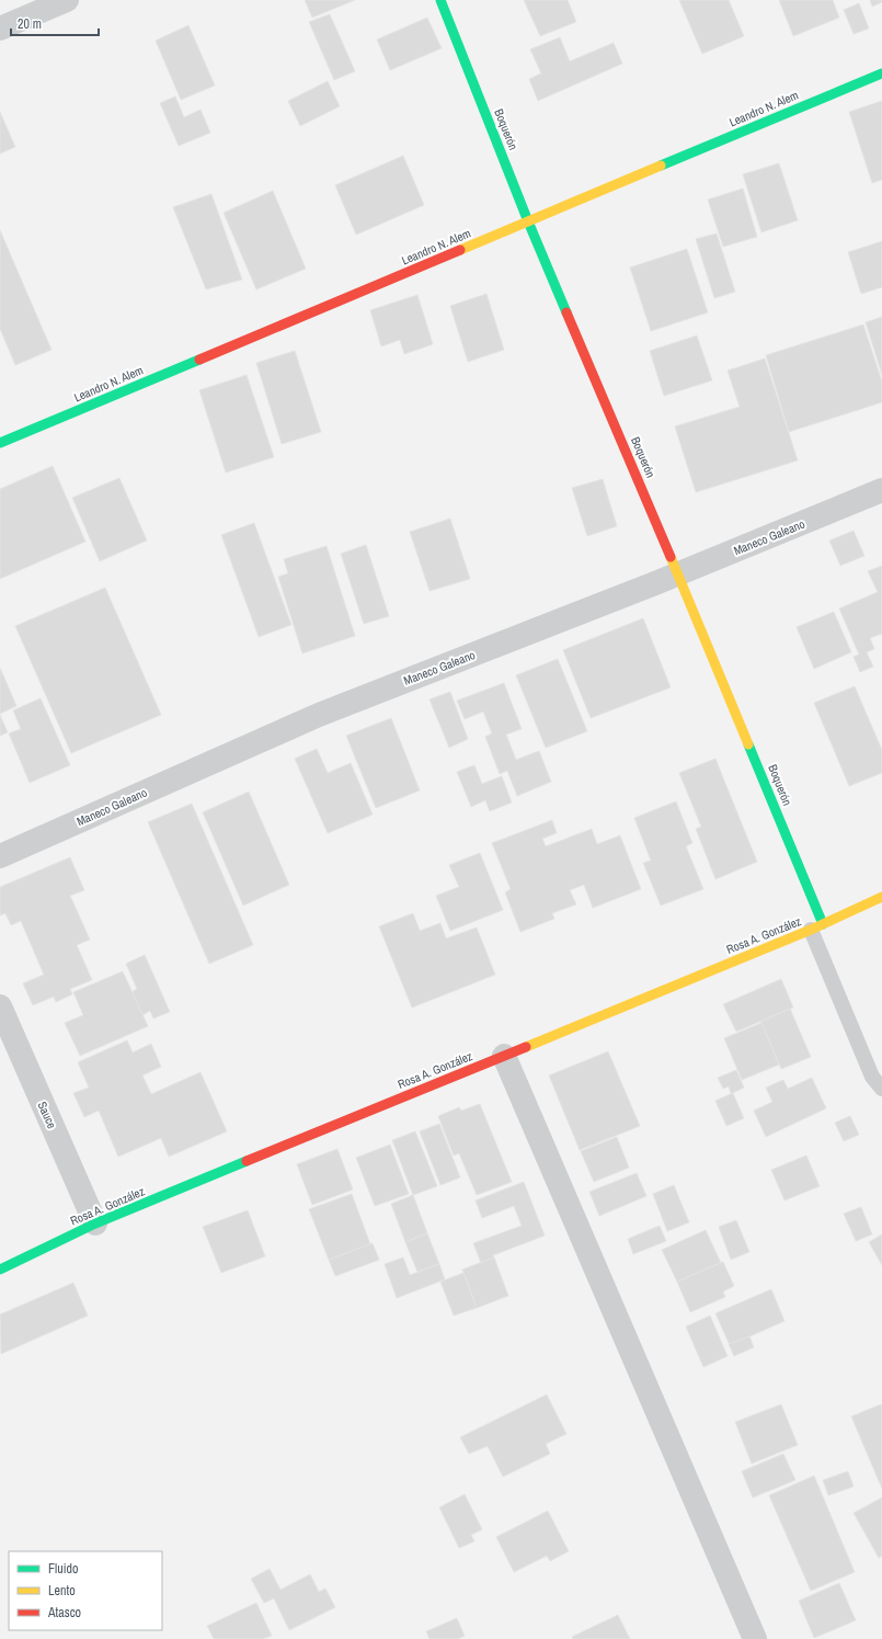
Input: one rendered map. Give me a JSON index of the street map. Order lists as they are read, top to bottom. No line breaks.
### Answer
{"streets":{"street":["Leandro N. Alem","Boquerón","Maneco Galeano","Rosa A. González","Sauce"]},"crossings":[["Leandro N. Alem","Boquerón"],["Boquerón","Maneco Galeano"],["Boquerón","Rosa A. González"],["Rosa A. González","Sauce"]],"legend":["Fluido","Lento","Atasco"],"scale_bar":"20 m"}
